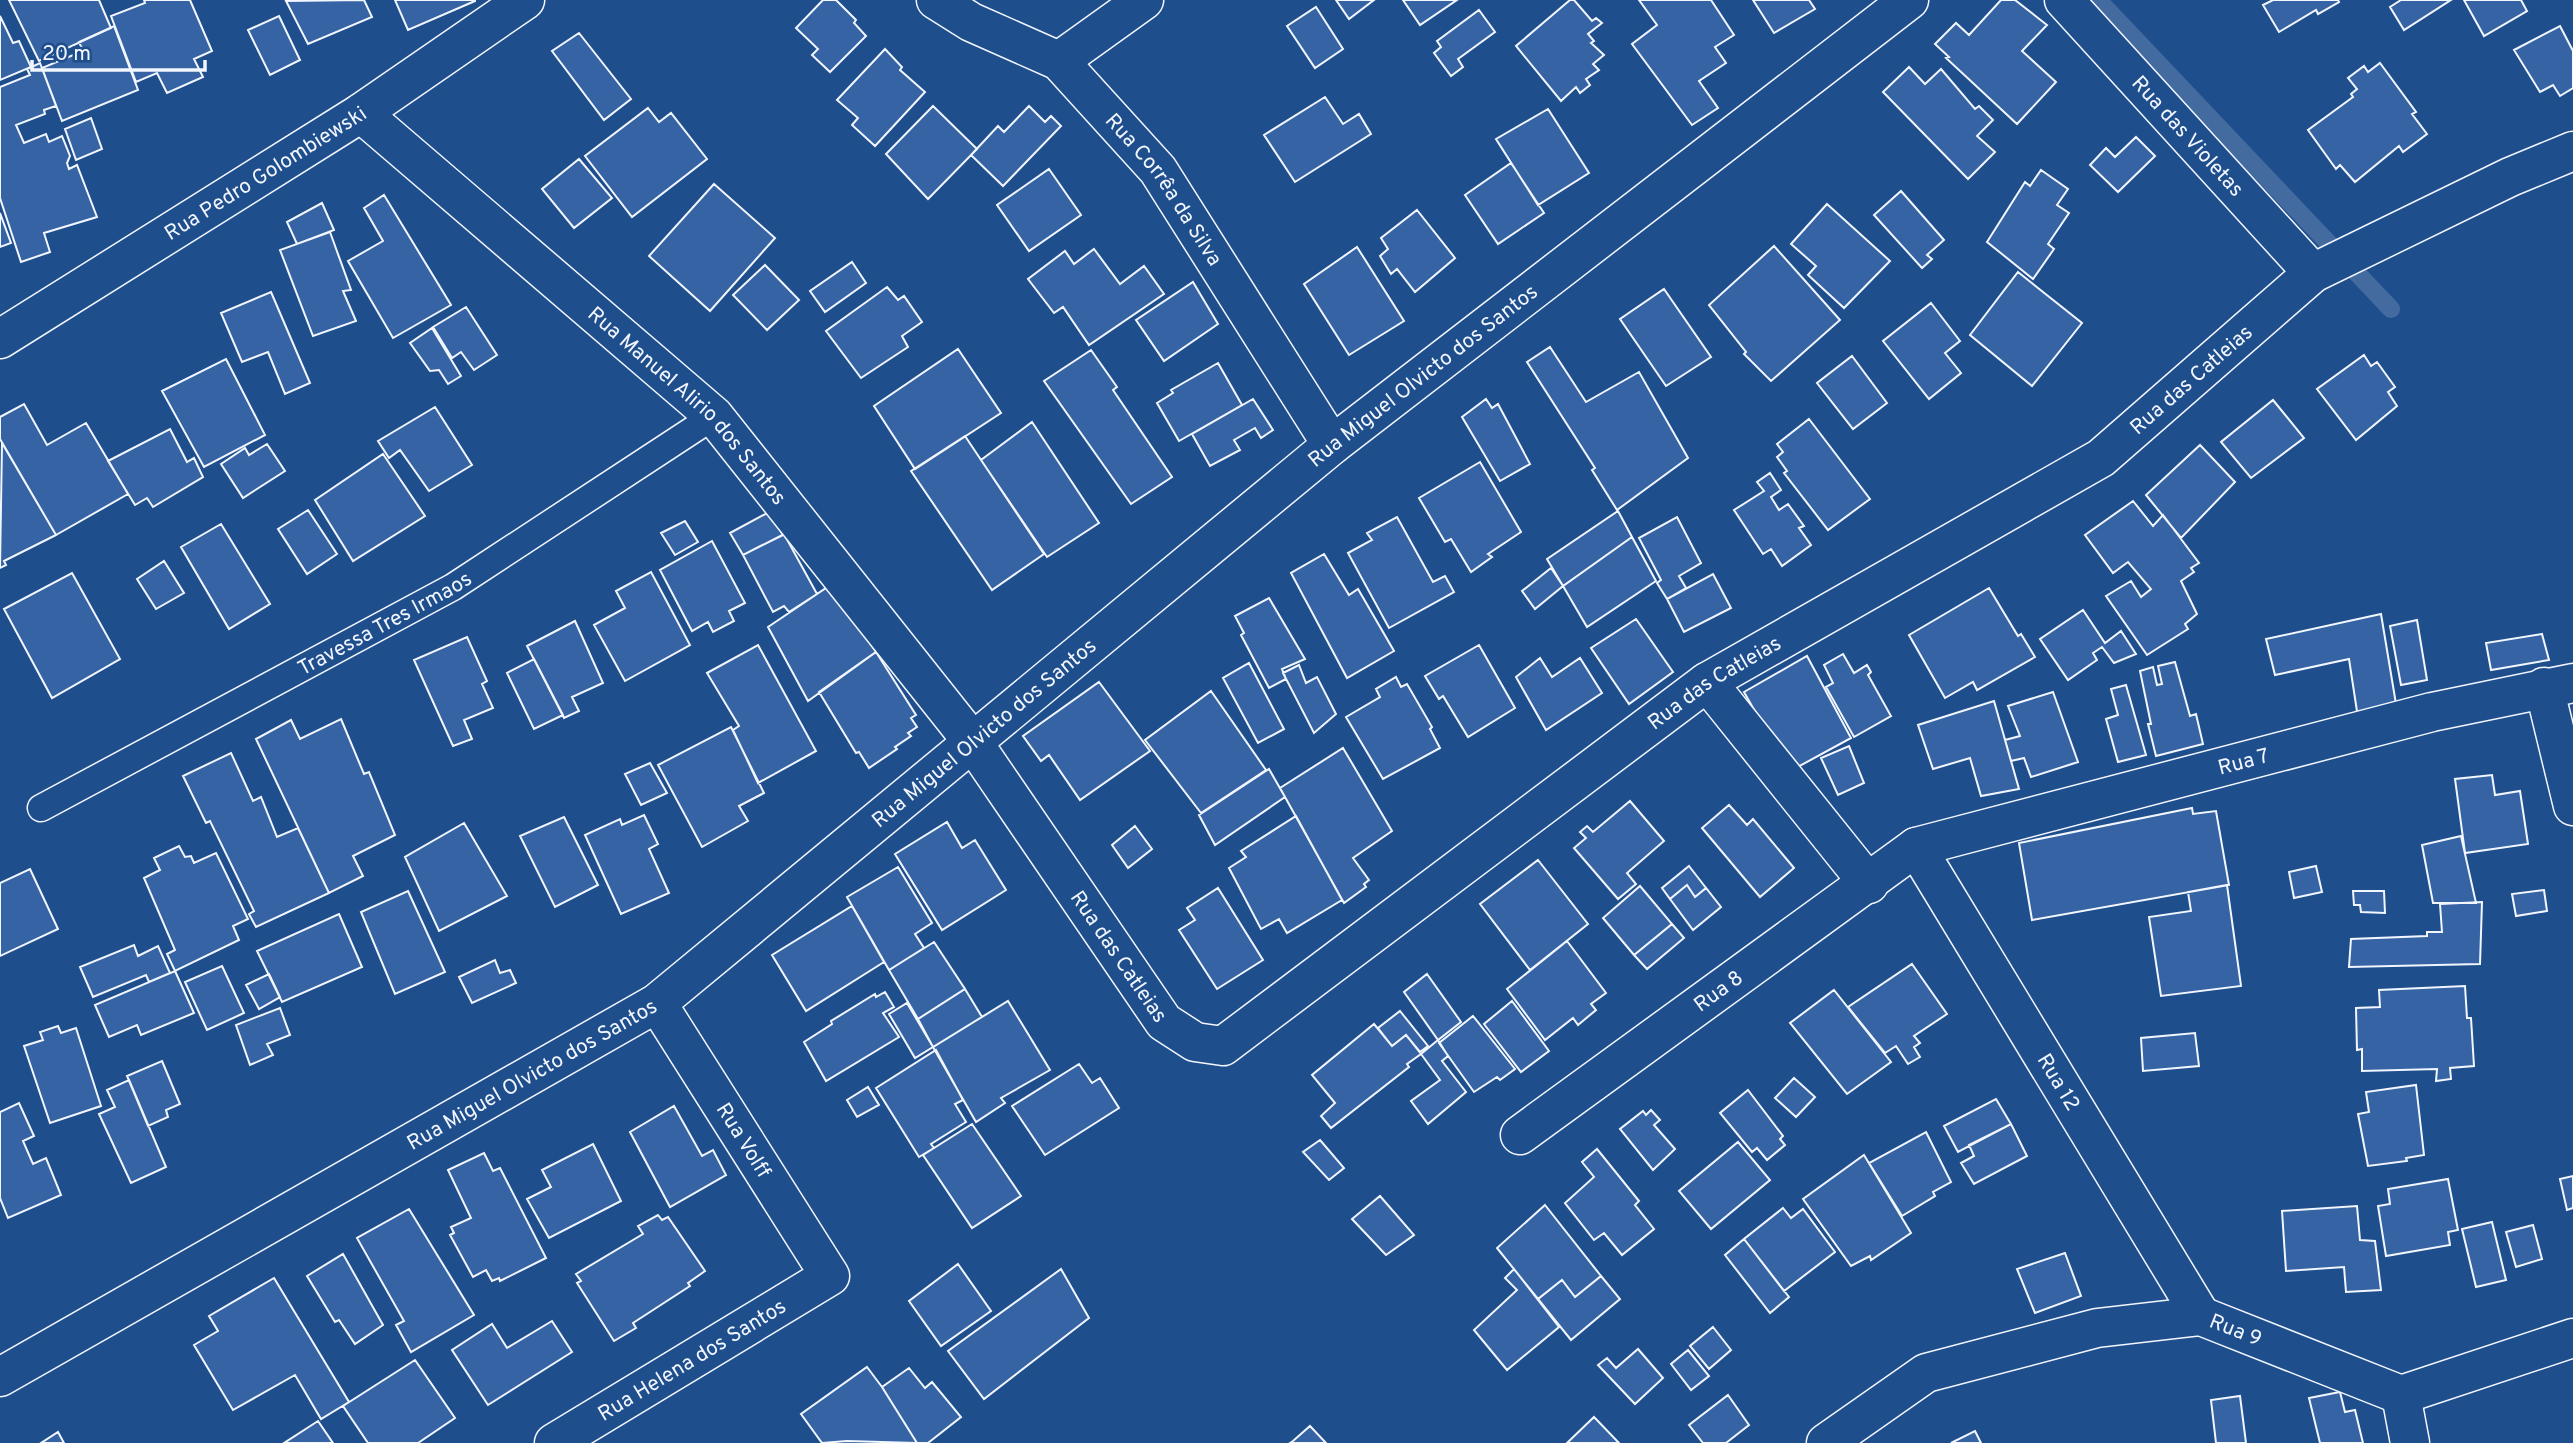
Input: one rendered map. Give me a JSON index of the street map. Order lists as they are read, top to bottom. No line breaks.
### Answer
{"streets":{"street":["Rua das Violetas","Rua Pedro Golombiewski","Rua Corrêa da Silva","Rua Miguel Olvicto dos Santos","Rua das Catleias","Rua Manuel Alirio dos Santos","Rua 7","Rua 8","Rua 12","Rua Volff","Rua 9","Rua Helena dos Santos"],"lane":["Travessa Tres Irmaos"]},"crossings":[["Rua das Violetas","Rua das Catleias"],["Rua Pedro Golombiewski","Rua Manuel Alirio dos Santos"],["Rua Corrêa da Silva","Rua Miguel Olvicto dos Santos"],["Rua Miguel Olvicto dos Santos","Rua das Catleias"],["Rua Miguel Olvicto dos Santos","Rua Manuel Alirio dos Santos"],["Rua Miguel Olvicto dos Santos","Rua Volff"],["Rua das Catleias","Rua Manuel Alirio dos Santos"],["Rua Manuel Alirio dos Santos","Travessa Tres Irmaos"],["Rua 7","Rua 8"],["Rua 7","Rua 12"],["Rua 8","Rua 12"],["Rua 12","Rua 9"],["Rua Volff","Rua Helena dos Santos"]],"scale_bar":"20 m"}
